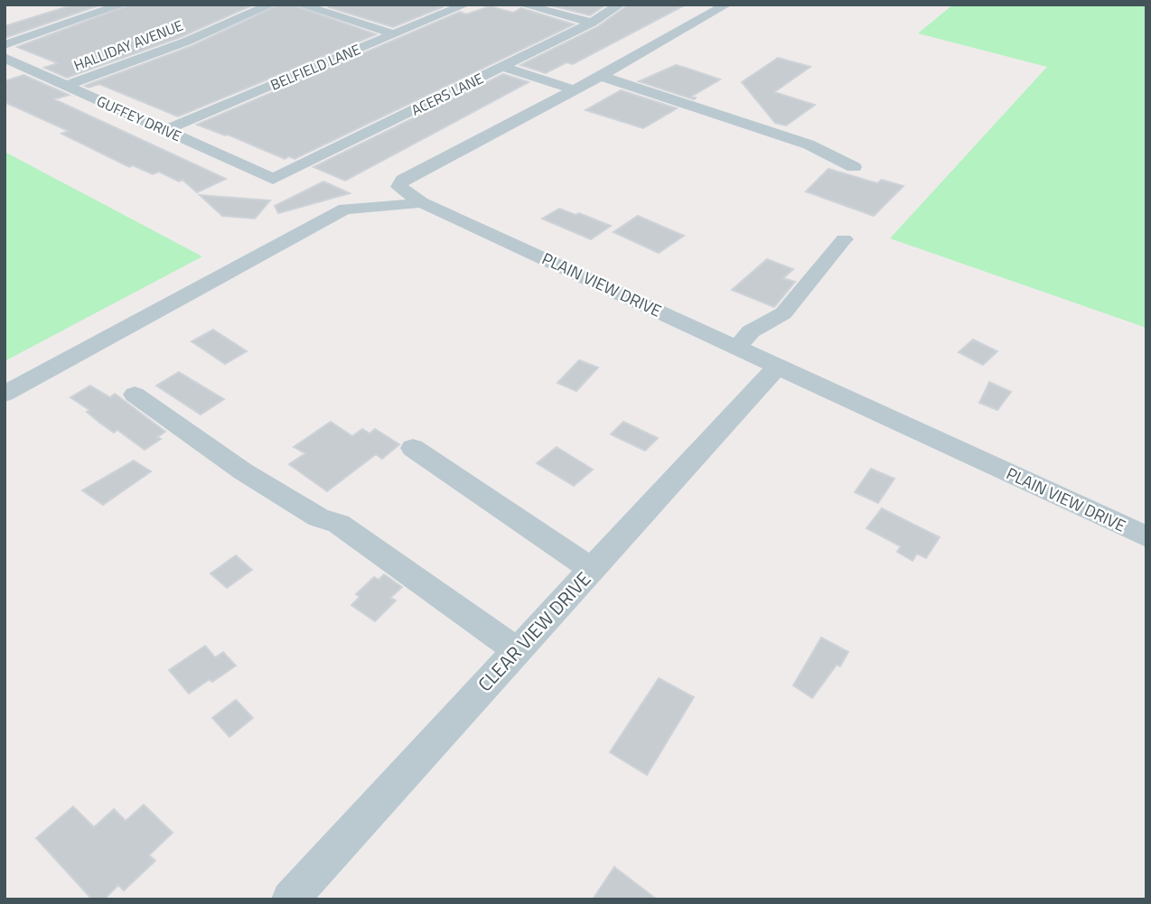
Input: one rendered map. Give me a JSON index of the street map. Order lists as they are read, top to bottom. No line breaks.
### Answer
{"streets":{"street":["HALLIDAY AVENUE","BELFIELD LANE","ACERS LANE","GUFFEY DRIVE","PLAIN VIEW DRIVE","CLEAR VIEW DRIVE"]},"crossings":[["HALLIDAY AVENUE","GUFFEY DRIVE"],["BELFIELD LANE","GUFFEY DRIVE"],["ACERS LANE","GUFFEY DRIVE"],["PLAIN VIEW DRIVE","CLEAR VIEW DRIVE"]]}
